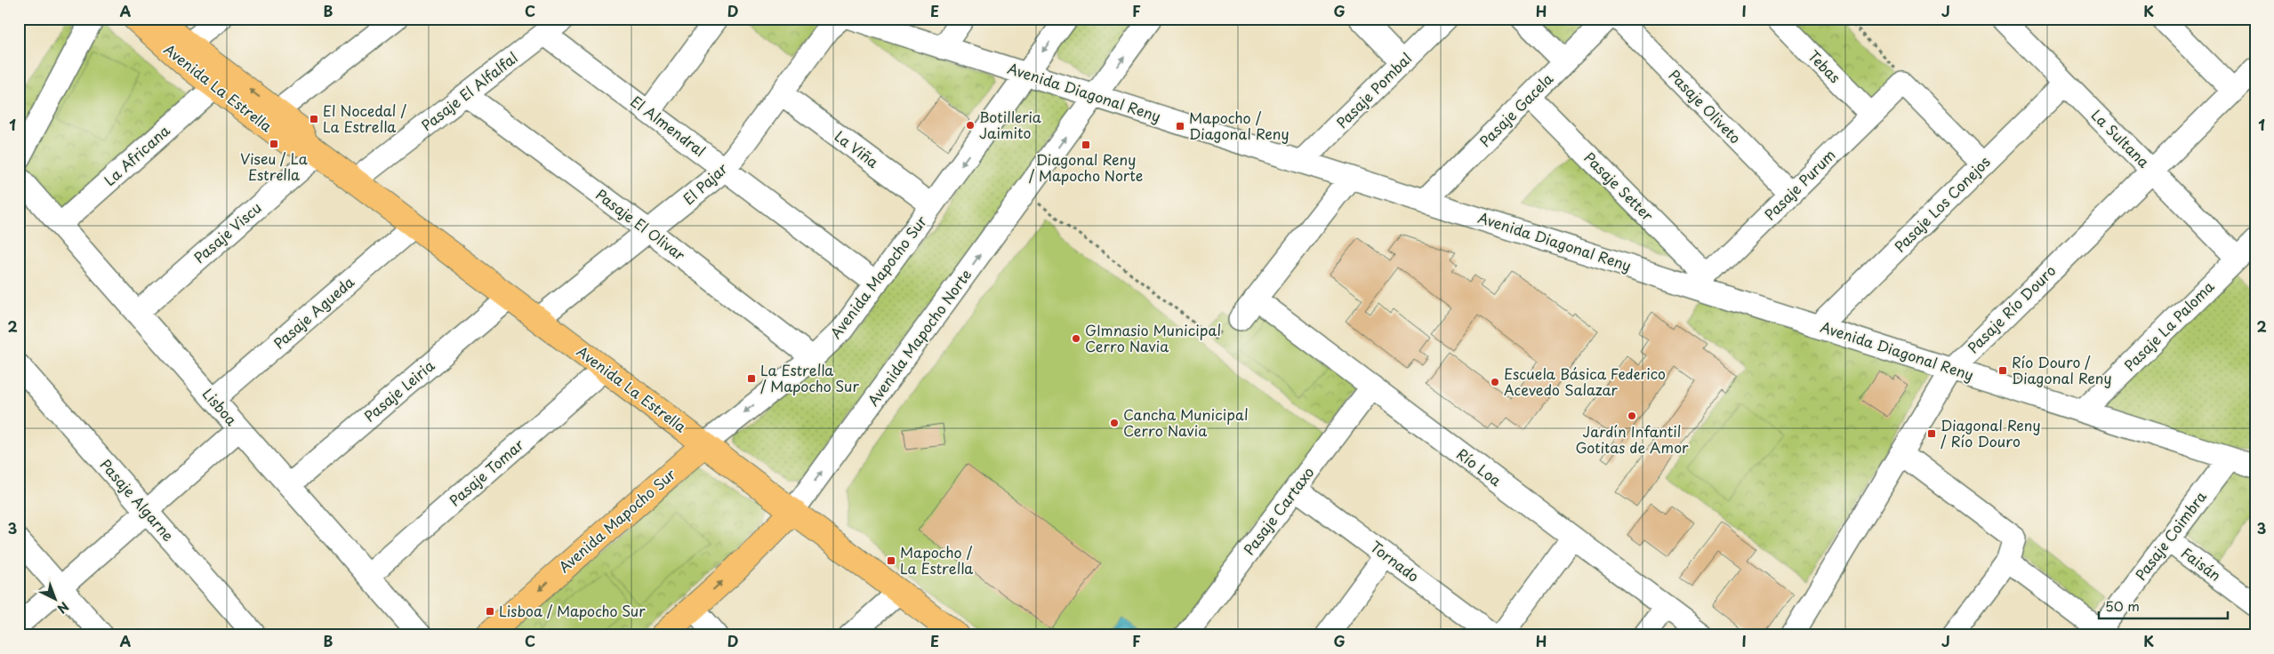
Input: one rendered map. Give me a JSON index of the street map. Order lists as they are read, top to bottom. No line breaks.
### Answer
{"streets":{"main road":["Avenida La Estrella","Avenida Mapocho Sur","Avenida Mapocho Norte"],"street":["Tebas","Pasaje Pombal","Pasaje El Alfalfal","Avenida Diagonal Reny","Pasaje Oliveto","Pasaje Gacela","El Almendral","La Sultana","La Viña","La Africana","El Pajar","Pasaje Purum","Pasaje Setter","Pasaje Los Conejos","Pasaje El Olivar","Pasaje Viscu","Pasaje Río Douro","Pasaje Agueda","Pasaje La Paloma","Pasaje Leiria","Lisboa","Río Loa","Pasaje Tomar","Pasaje Algarne","Pasaje Cartaxo","Pasaje Coimbra","Tornado","Faisán"]},"crossings":[["Tebas","Pasaje Purum"],["Avenida La Estrella","Pasaje El Alfalfal"],["Avenida La Estrella","La Africana"],["Avenida La Estrella","El Pajar"],["Avenida La Estrella","Pasaje Viscu"],["Avenida La Estrella","Avenida Mapocho Sur"],["Avenida La Estrella","Pasaje Agueda"],["Avenida La Estrella","Avenida Mapocho Norte"],["Avenida La Estrella","Pasaje Leiria"],["Avenida La Estrella","Pasaje Tomar"],["Pasaje Pombal","Avenida Diagonal Reny"],["Pasaje El Alfalfal","El Almendral"],["Pasaje El Alfalfal","Pasaje El Olivar"],["Avenida Diagonal Reny","Pasaje Gacela"],["Avenida Diagonal Reny","Pasaje Purum"],["Avenida Diagonal Reny","Pasaje Setter"],["Avenida Diagonal Reny","Pasaje Los Conejos"],["Avenida Diagonal Reny","Avenida Mapocho Sur"],["Avenida Diagonal Reny","Pasaje Río Douro"],["Avenida Diagonal Reny","Pasaje La Paloma"],["Avenida Diagonal Reny","Avenida Mapocho Norte"],["Avenida Diagonal Reny","Pasaje Coimbra"],["Pasaje Oliveto","Pasaje Purum"],["Pasaje Gacela","Pasaje Setter"],["El Almendral","El Pajar"],["El Almendral","Avenida Mapocho Sur"],["La Sultana","Pasaje Los Conejos"],["La Sultana","Pasaje Río Douro"],["La Sultana","Pasaje La Paloma"],["La Viña","El Pajar"],["La Viña","Avenida Mapocho Sur"],["La Africana","Lisboa"],["El Pajar","Pasaje El Olivar"],["Pasaje Purum","Pasaje Setter"],["Pasaje El Olivar","Avenida Mapocho Sur"],["Pasaje Viscu","Lisboa"],["Pasaje Agueda","Lisboa"],["Pasaje Leiria","Lisboa"],["Lisboa","Pasaje Tomar"],["Río Loa","Pasaje Cartaxo"],["Pasaje Cartaxo","Tornado"],["Pasaje Coimbra","Faisán"]],"one_way":["Avenida Mapocho Sur","Avenida Mapocho Norte"],"places":{"transit":["El Nocedal / La Estrella","Mapocho / Diagonal Reny","Viseu / La Estrella","Diagonal Reny / Mapocho Norte","Río Douro / Diagonal Reny","La Estrella / Mapocho Sur","Diagonal Reny / Río Douro","Mapocho / La Estrella","Lisboa / Mapocho Sur"],"other":["Botilleria Jaimito","GImnasio Municipal Cerro Navia","Escuela Básica Federico Acevedo Salazar","Jardín Infantil Gotitas de Amor","Cancha Municipal Cerro Navia"]},"scale_bar":"50 m","north":"bottom right","grid":{"columns":["A","B","C","D","E","F","G","H","I","J","K"],"rows":["1","2","3"]}}
